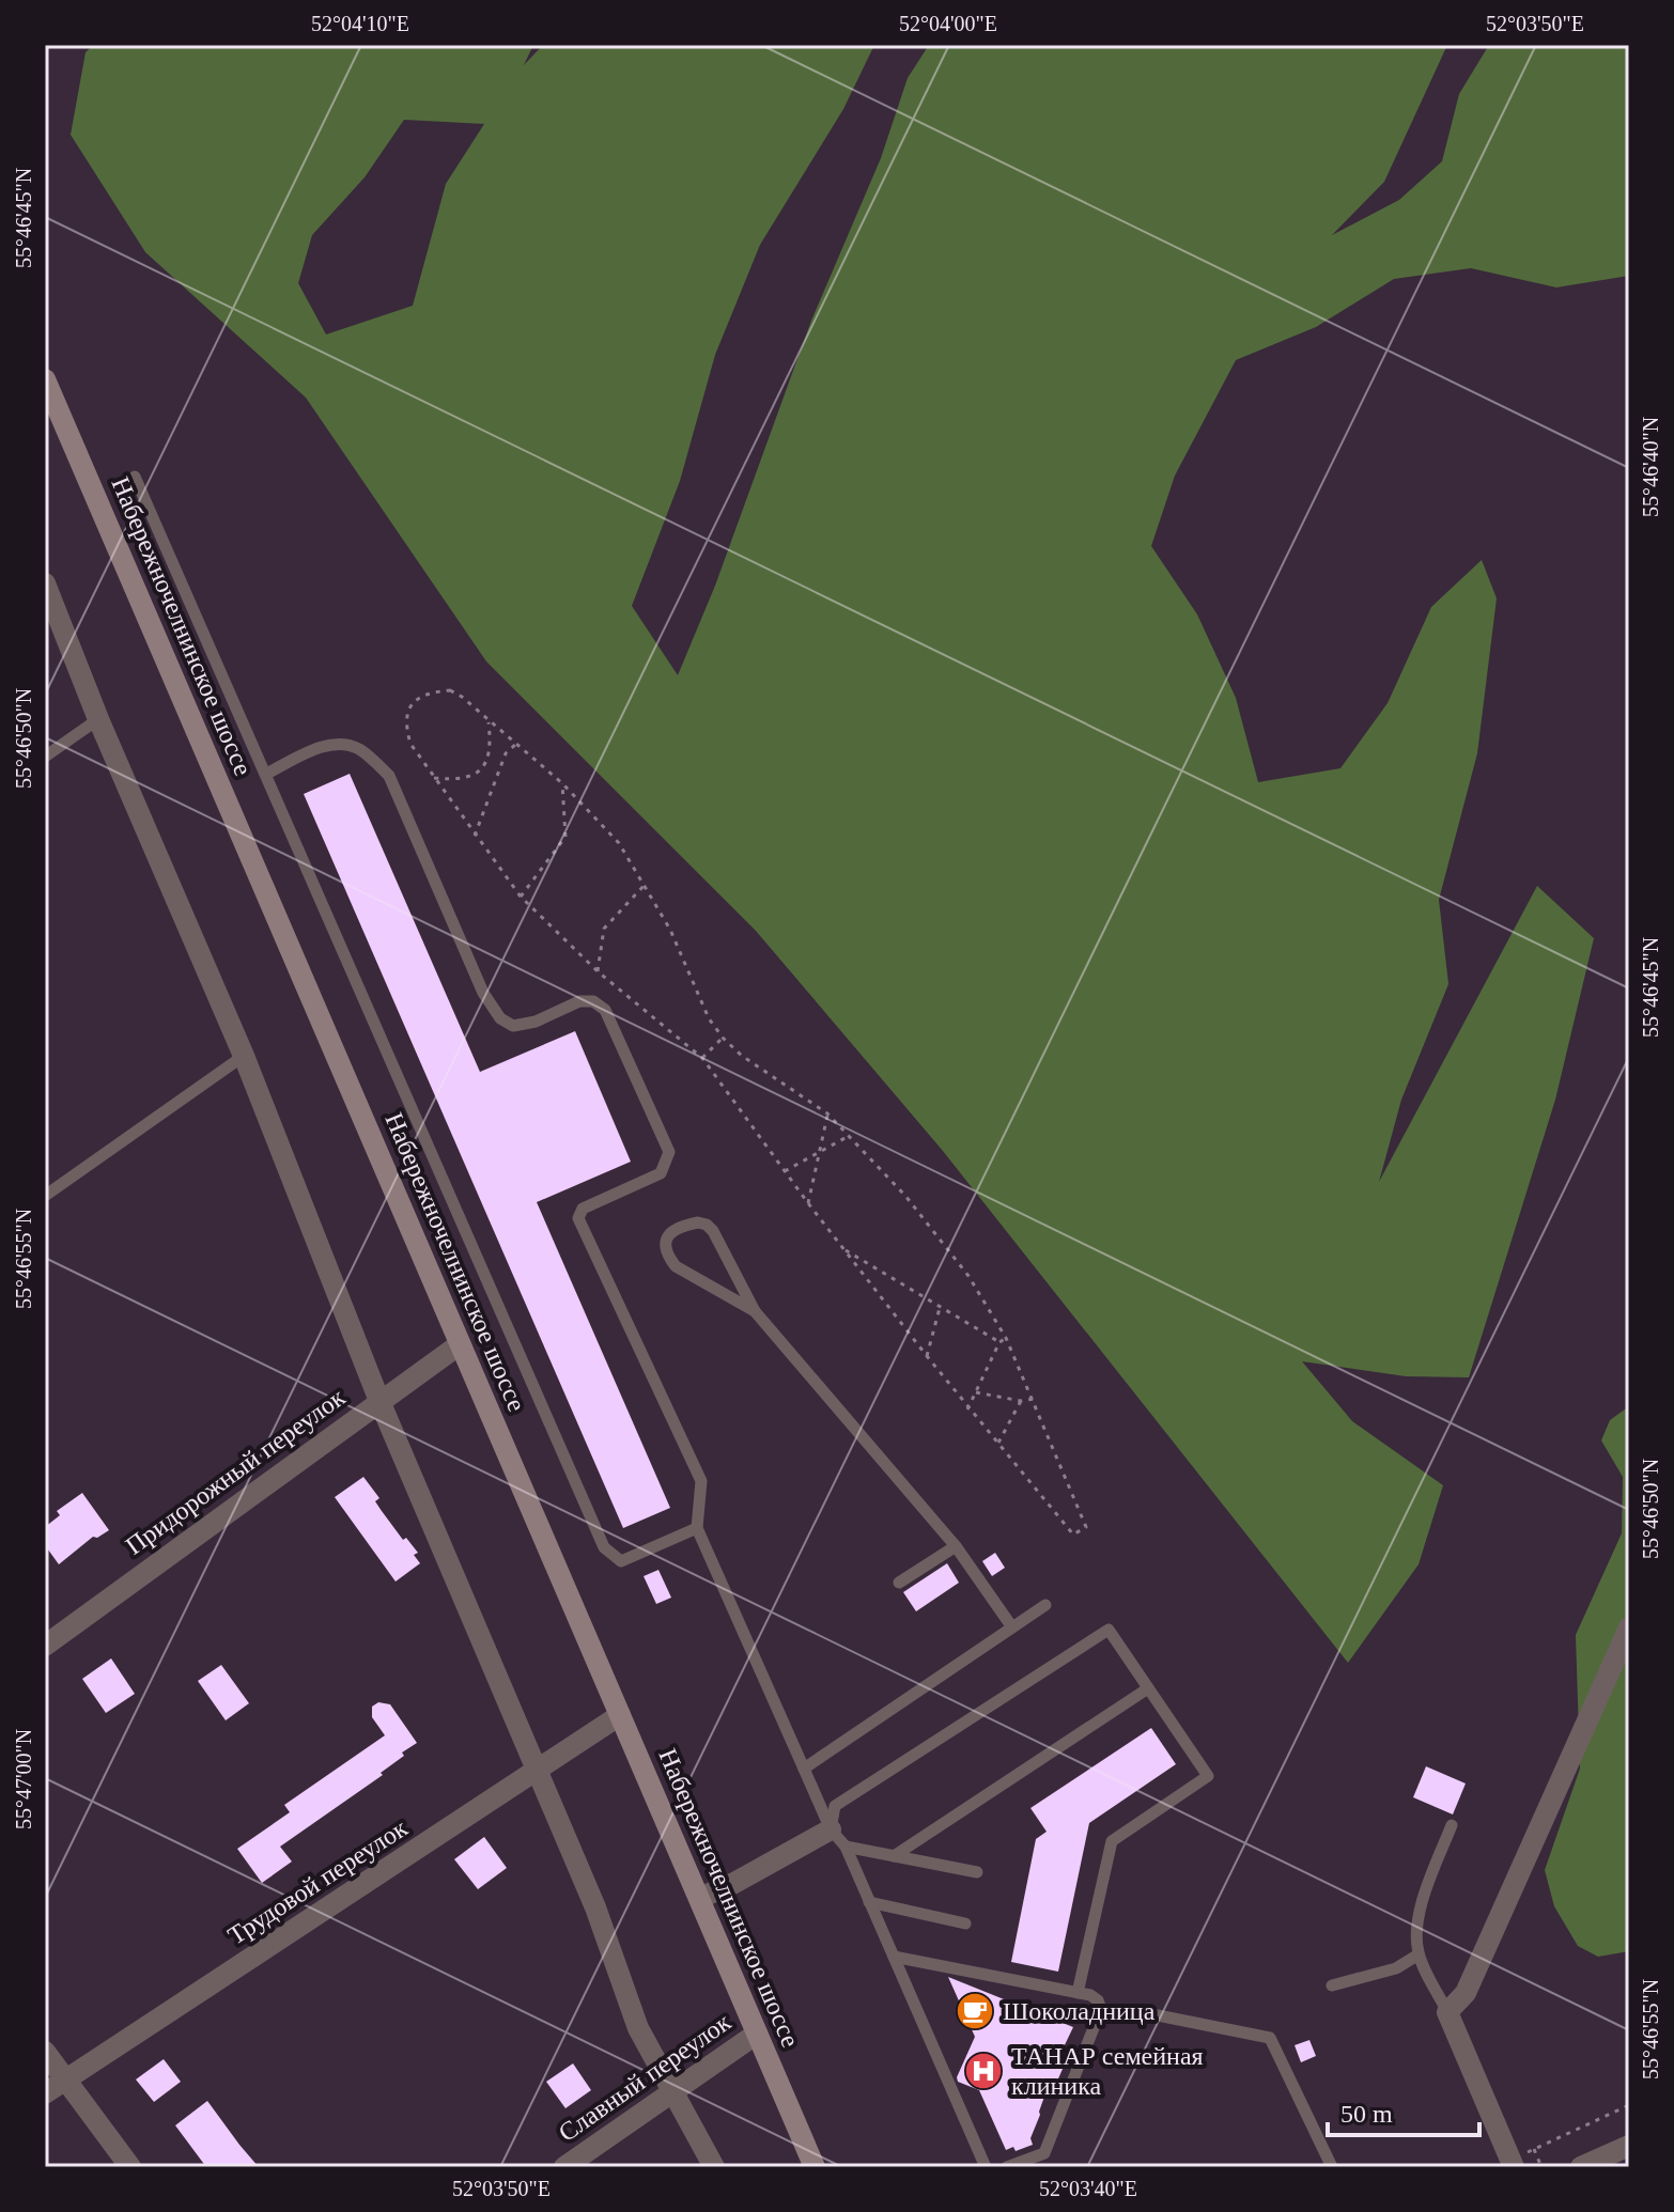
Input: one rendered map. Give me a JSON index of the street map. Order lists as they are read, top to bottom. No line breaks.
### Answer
{"streets":{"main road":["Набережночелнинское шоссе"],"street":["Придорожный переулок","Трудовой переулок","Славный переулок"]},"crossings":[["Набережночелнинское шоссе","Придорожный переулок"],["Набережночелнинское шоссе","Трудовой переулок"],["Набережночелнинское шоссе","Славный переулок"]],"places":{"cafe":["Шоколадница"],"hospital":["ТАНАР семейная клиника"]},"scale_bar":"50 m","coordinates":["52°04'10\"E","52°04'00\"E","52°03'50\"E","55°46'45\"N","55°46'40\"N","55°46'50\"N","55°46'55\"N","55°47'00\"N","52°03'40\"E"]}
